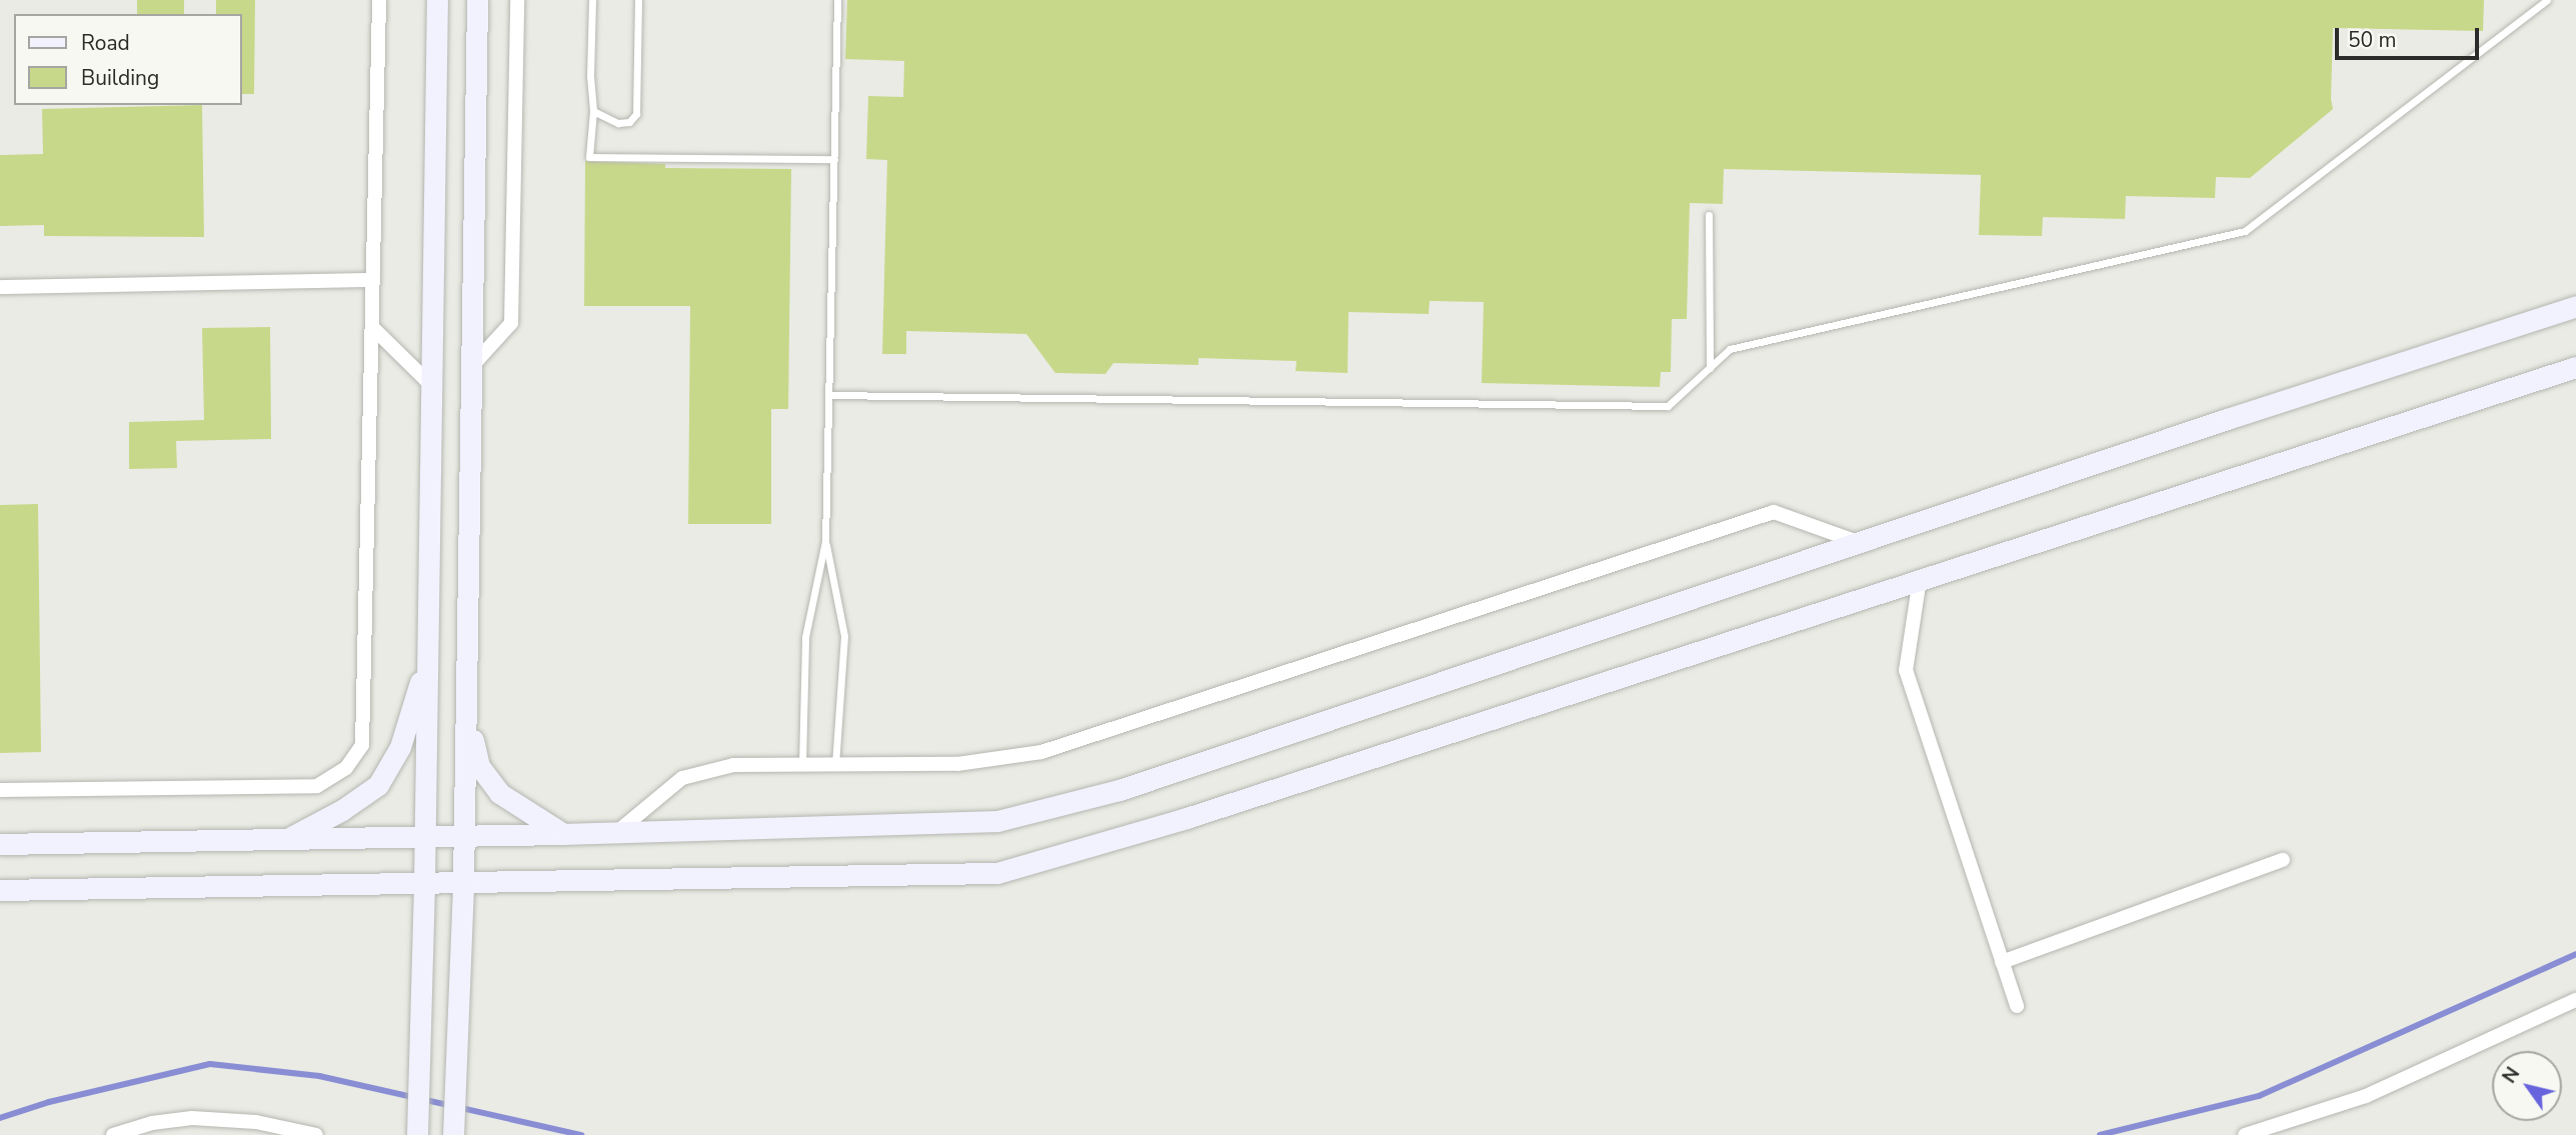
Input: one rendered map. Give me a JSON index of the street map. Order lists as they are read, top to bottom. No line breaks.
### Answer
{"legend":["Road","Building"],"scale_bar":"50 m","north":"top left"}
